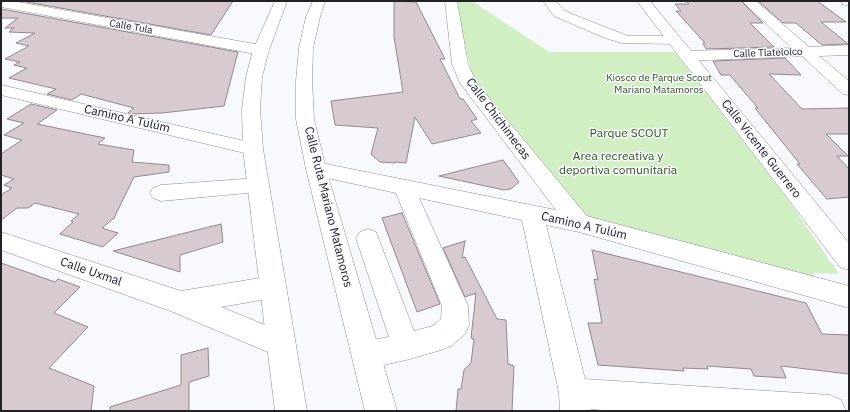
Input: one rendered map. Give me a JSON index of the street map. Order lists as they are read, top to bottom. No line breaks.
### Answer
{"streets":{"street":["Calle Tula","Calle Tlatelolco","Camino A Tulúm","Calle Chichimecas","Calle Vicente Guerrero","Calle Ruta Mariano Matamoros","Calle Uxmal"]},"crossings":[["Calle Tlatelolco","Calle Vicente Guerrero"],["Camino A Tulúm","Calle Chichimecas"],["Camino A Tulúm","Calle Ruta Mariano Matamoros"]],"parks":["Kiosco de Parque Scout Mariano Matamoros","Parque SCOUT","Area recreativa y deportiva comunitaria"]}
